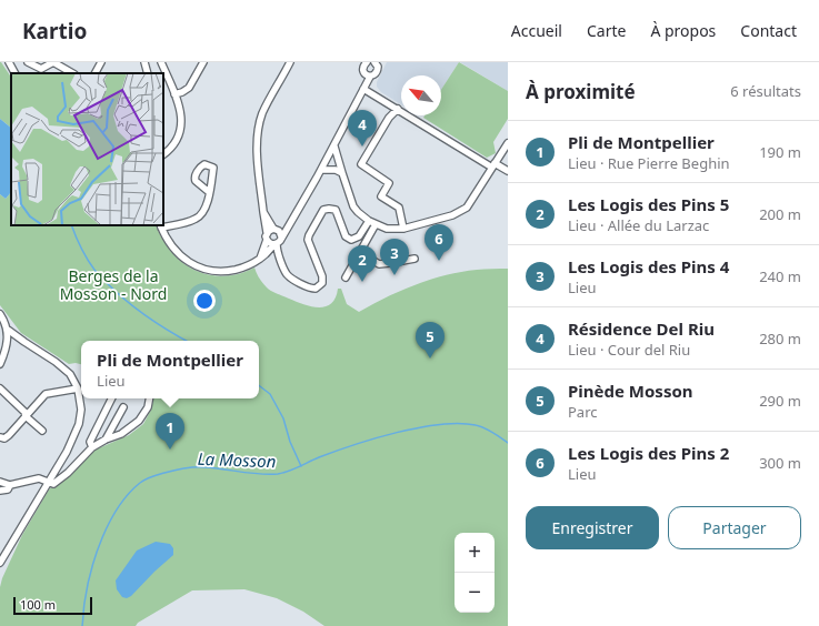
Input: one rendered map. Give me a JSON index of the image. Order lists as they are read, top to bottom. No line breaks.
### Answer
{"water":["La Mosson"],"parks":["Berges de la Mosson - Nord"],"scale_bar":"100 m","north":"top left","page":{"header":"Kartio","nav":["Accueil","Carte","À propos","Contact"],"heading":["À proximité","6 résultats"],"pins":["4","6","3","2","5","1"],"list":[{"mark":"1","name":"Pli de Montpellier","note":"Lieu · Rue Pierre Beghin","value":"190 m"},{"mark":"2","name":"Les Logis des Pins 5","note":"Lieu · Allée du Larzac","value":"200 m"},{"mark":"3","name":"Les Logis des Pins 4","note":"Lieu","value":"240 m"},{"mark":"4","name":"Résidence Del Riu","note":"Lieu · Cour del Riu","value":"280 m"},{"mark":"5","name":"Pinède Mosson","note":"Parc","value":"290 m"},{"mark":"6","name":"Les Logis des Pins 2","note":"Lieu","value":"300 m"}],"popup":["Pli de Montpellier","Lieu"],"buttons":["Enregistrer","Partager"],"map_buttons":["+","−"],"scale":"100 m"}}
